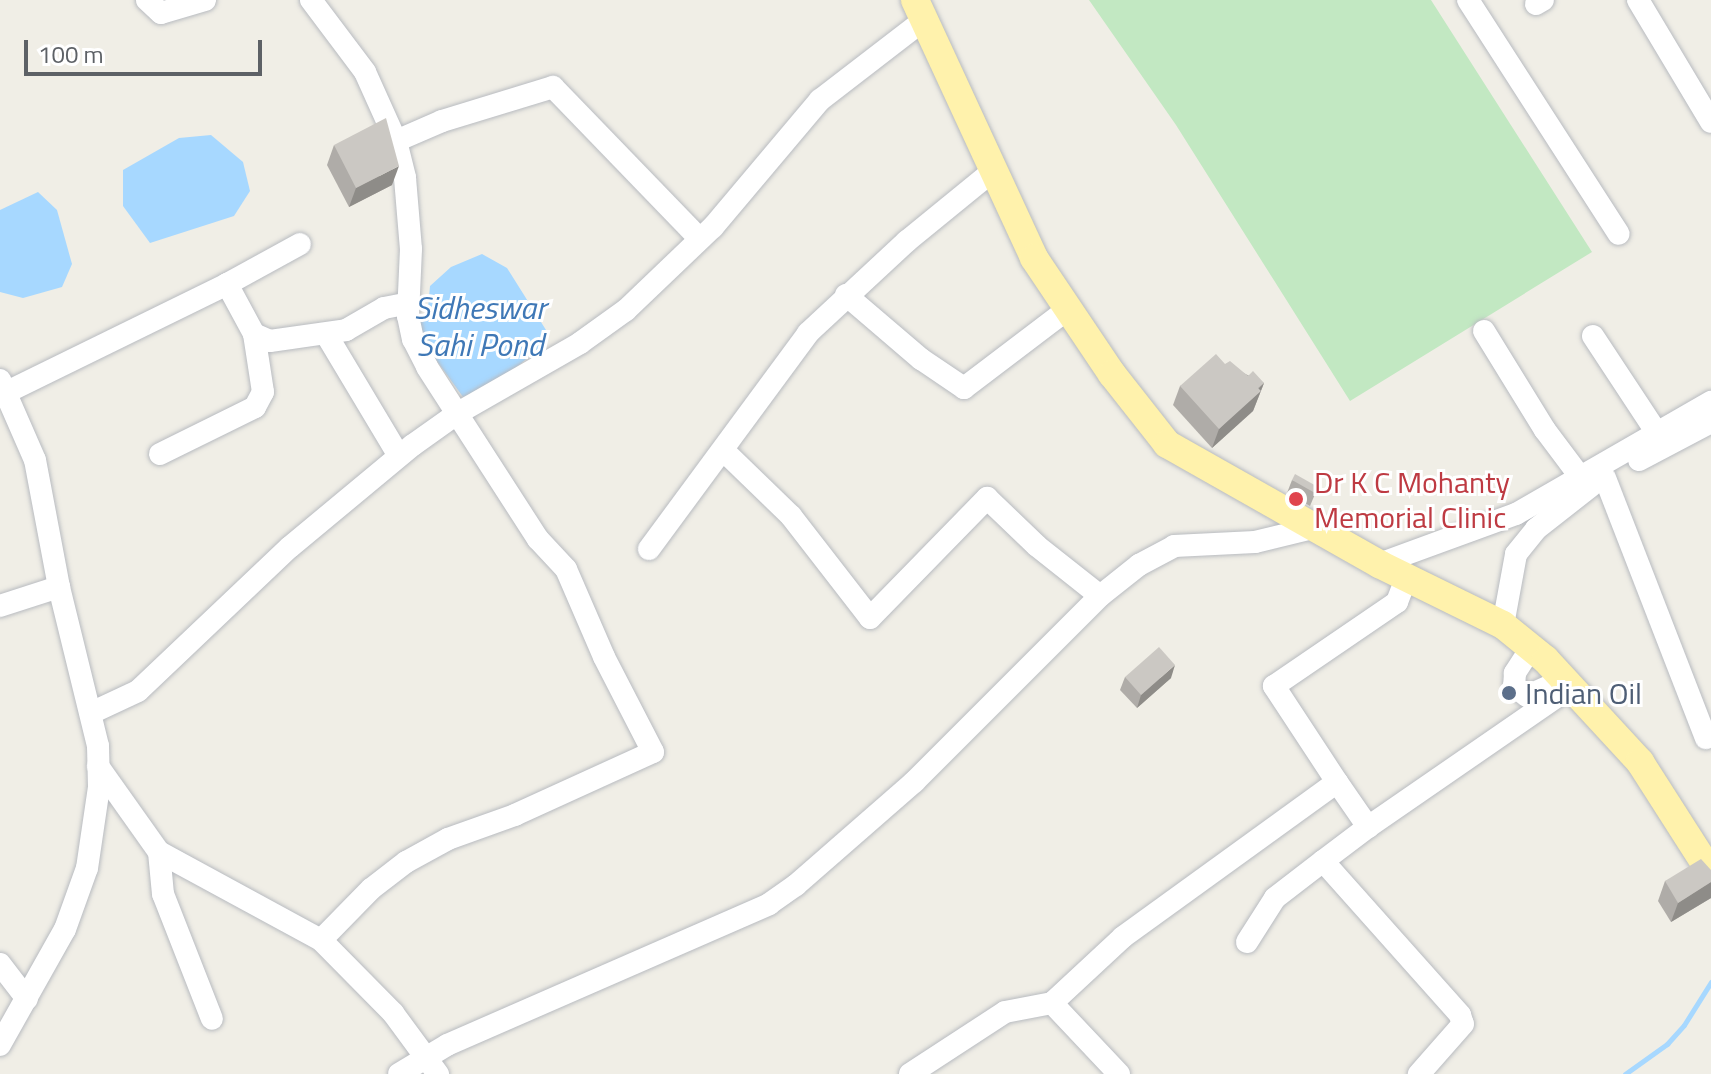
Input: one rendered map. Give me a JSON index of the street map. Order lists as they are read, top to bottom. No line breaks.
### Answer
{"water":["Sidheswar Sahi Pond"],"places":["Dr K C Mohanty Memorial Clinic","Indian Oil"],"scale_bar":"100 m"}
